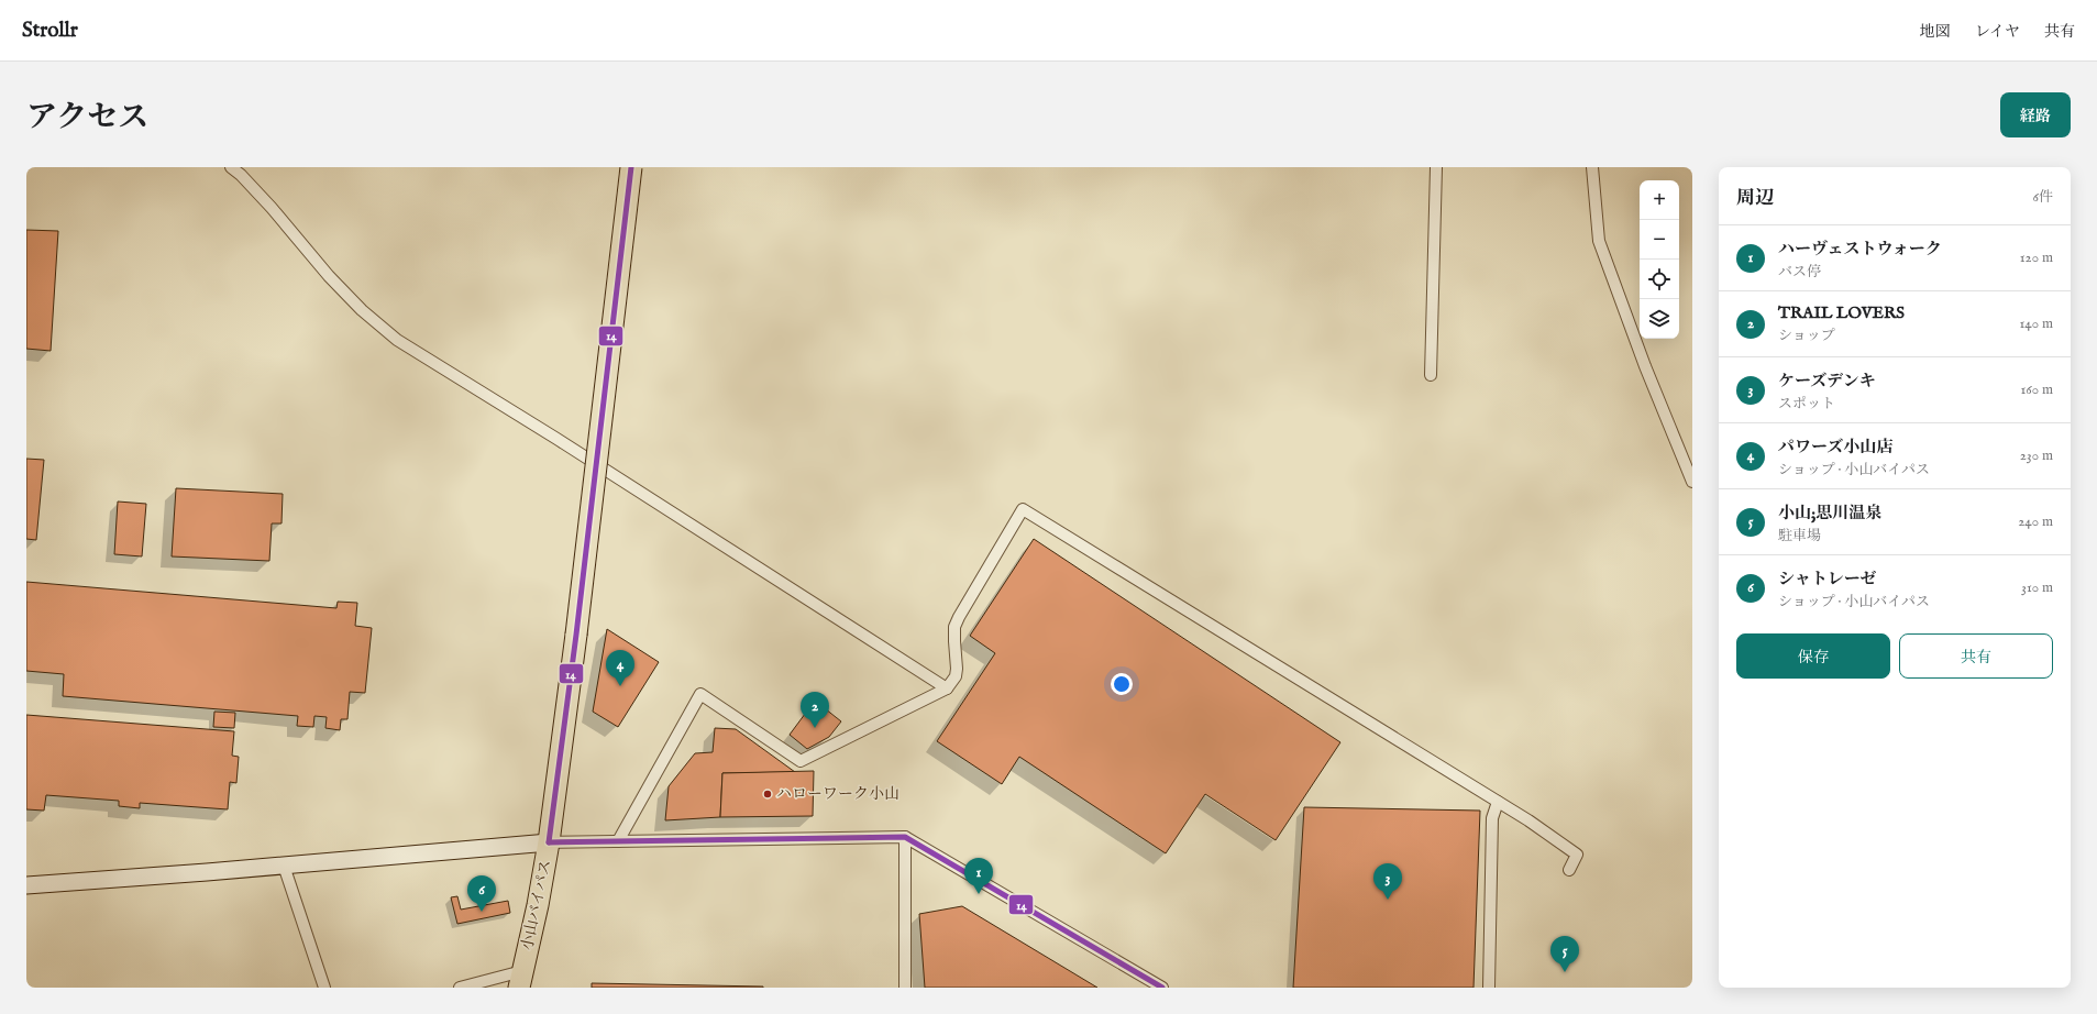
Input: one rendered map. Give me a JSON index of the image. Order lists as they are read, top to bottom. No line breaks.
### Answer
{"streets":{"highway":["小山バイパス"]},"places":["ハローワーク小山"],"lines":["transit line 14"],"page":{"header":"Strollr","nav":["地図","レイヤ","共有"],"title":"アクセス","buttons":["経路",["保存","共有"]],"heading":["周辺","6件"],"map_buttons":["+","−"],"list":[{"mark":"1","name":"ハーヴェストウォーク","note":"バス停","value":"120 m"},{"mark":"2","name":"TRAIL LOVERS","note":"ショップ","value":"140 m"},{"mark":"3","name":"ケーズデンキ","note":"スポット","value":"160 m"},{"mark":"4","name":"パワーズ小山店","note":"ショップ · 小山バイパス","value":"230 m"},{"mark":"5","name":"小山;思川温泉","note":"駐車場","value":"240 m"},{"mark":"6","name":"シャトレーゼ","note":"ショップ · 小山バイパス","value":"310 m"}],"pins":["4","2","1","3","6","5"]}}
